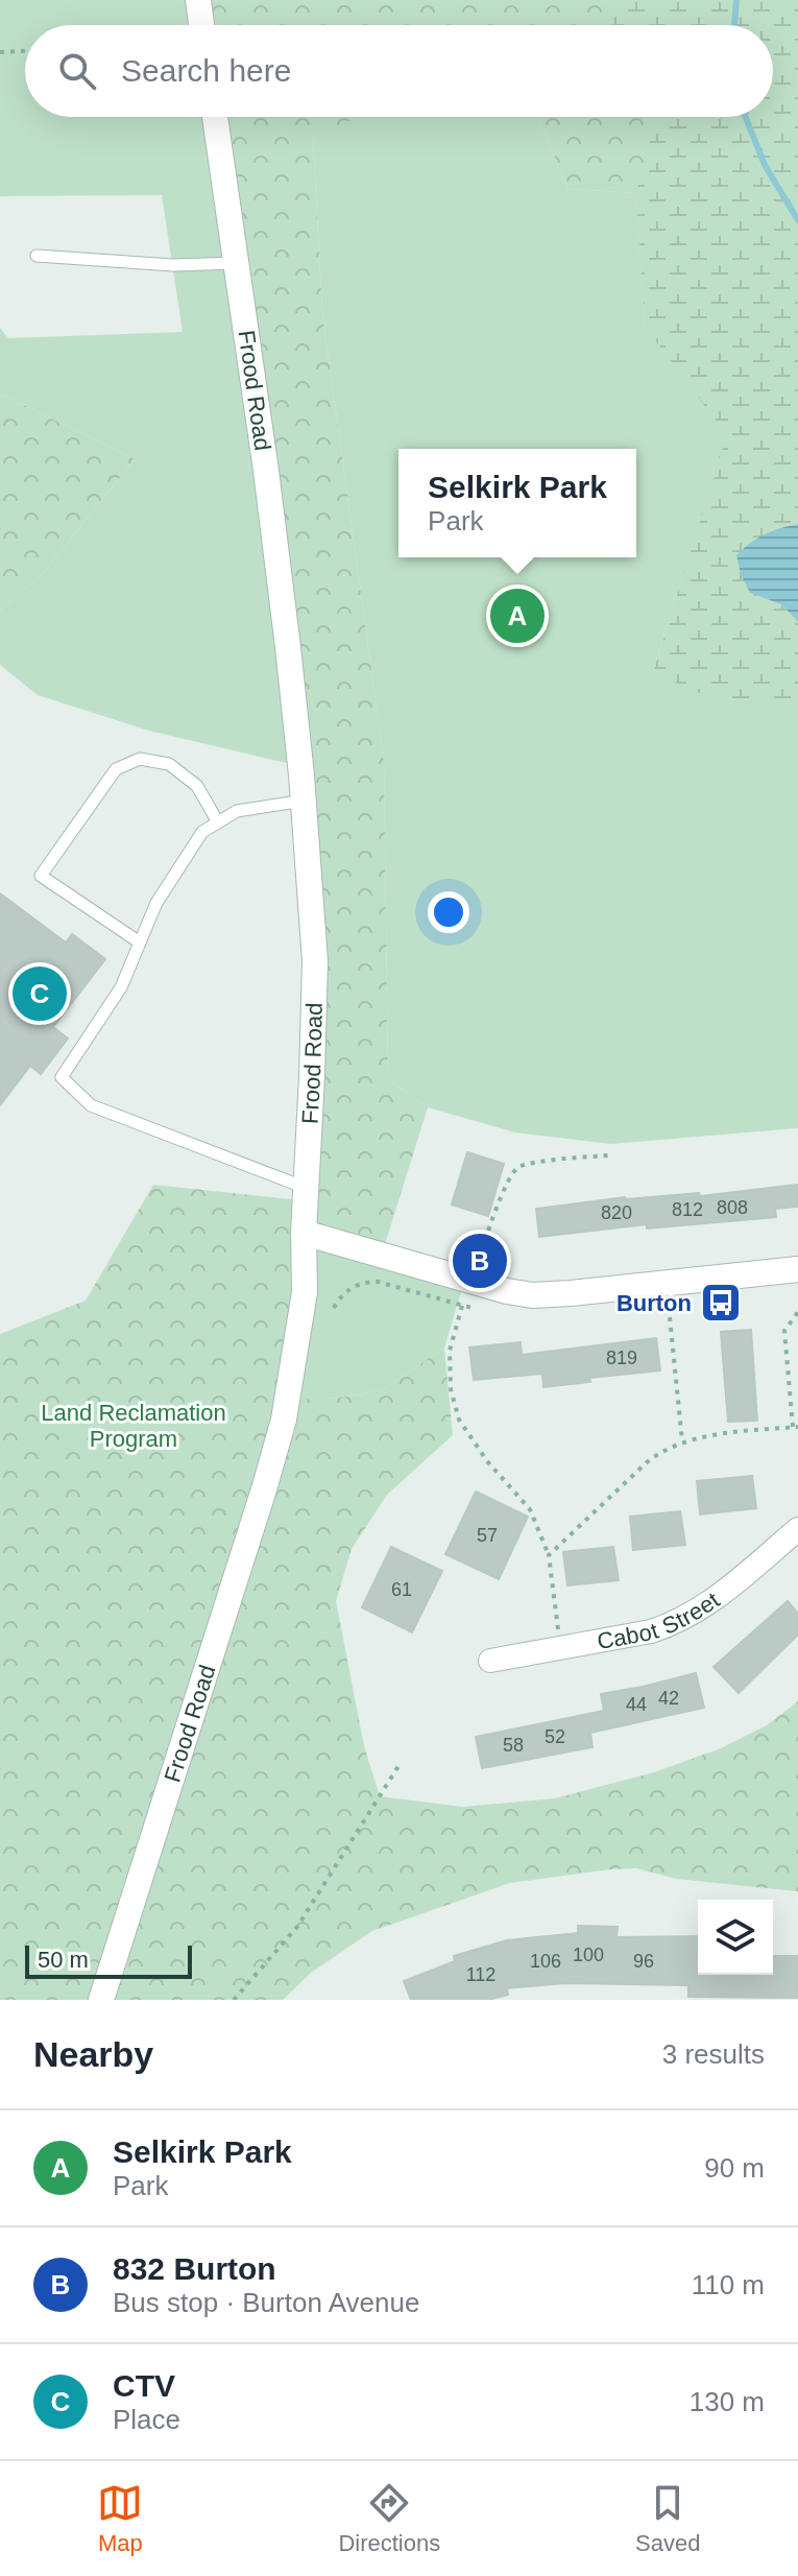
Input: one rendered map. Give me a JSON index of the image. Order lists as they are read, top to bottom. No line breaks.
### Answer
{"streets":{"street":["Frood Road","Cabot Street"]},"parks":["Land Reclamation Program"],"places":{"bus stop":["Burton"]},"house_numbers":["808","812","820","819","57","61","42","44","52","58","100","106","96","112"],"scale_bar":"50 m","page":{"search":"Search here","popup":["Selkirk Park","Park"],"pins":["A","C","B"],"scale":"50 m","heading":["Nearby","3 results"],"list":[{"mark":"A","name":"Selkirk Park","note":"Park","value":"90 m"},{"mark":"B","name":"832 Burton","note":"Bus stop · Burton Avenue","value":"110 m"},{"mark":"C","name":"CTV","note":"Place","value":"130 m"}],"nav":["Map","Directions","Saved"]}}
